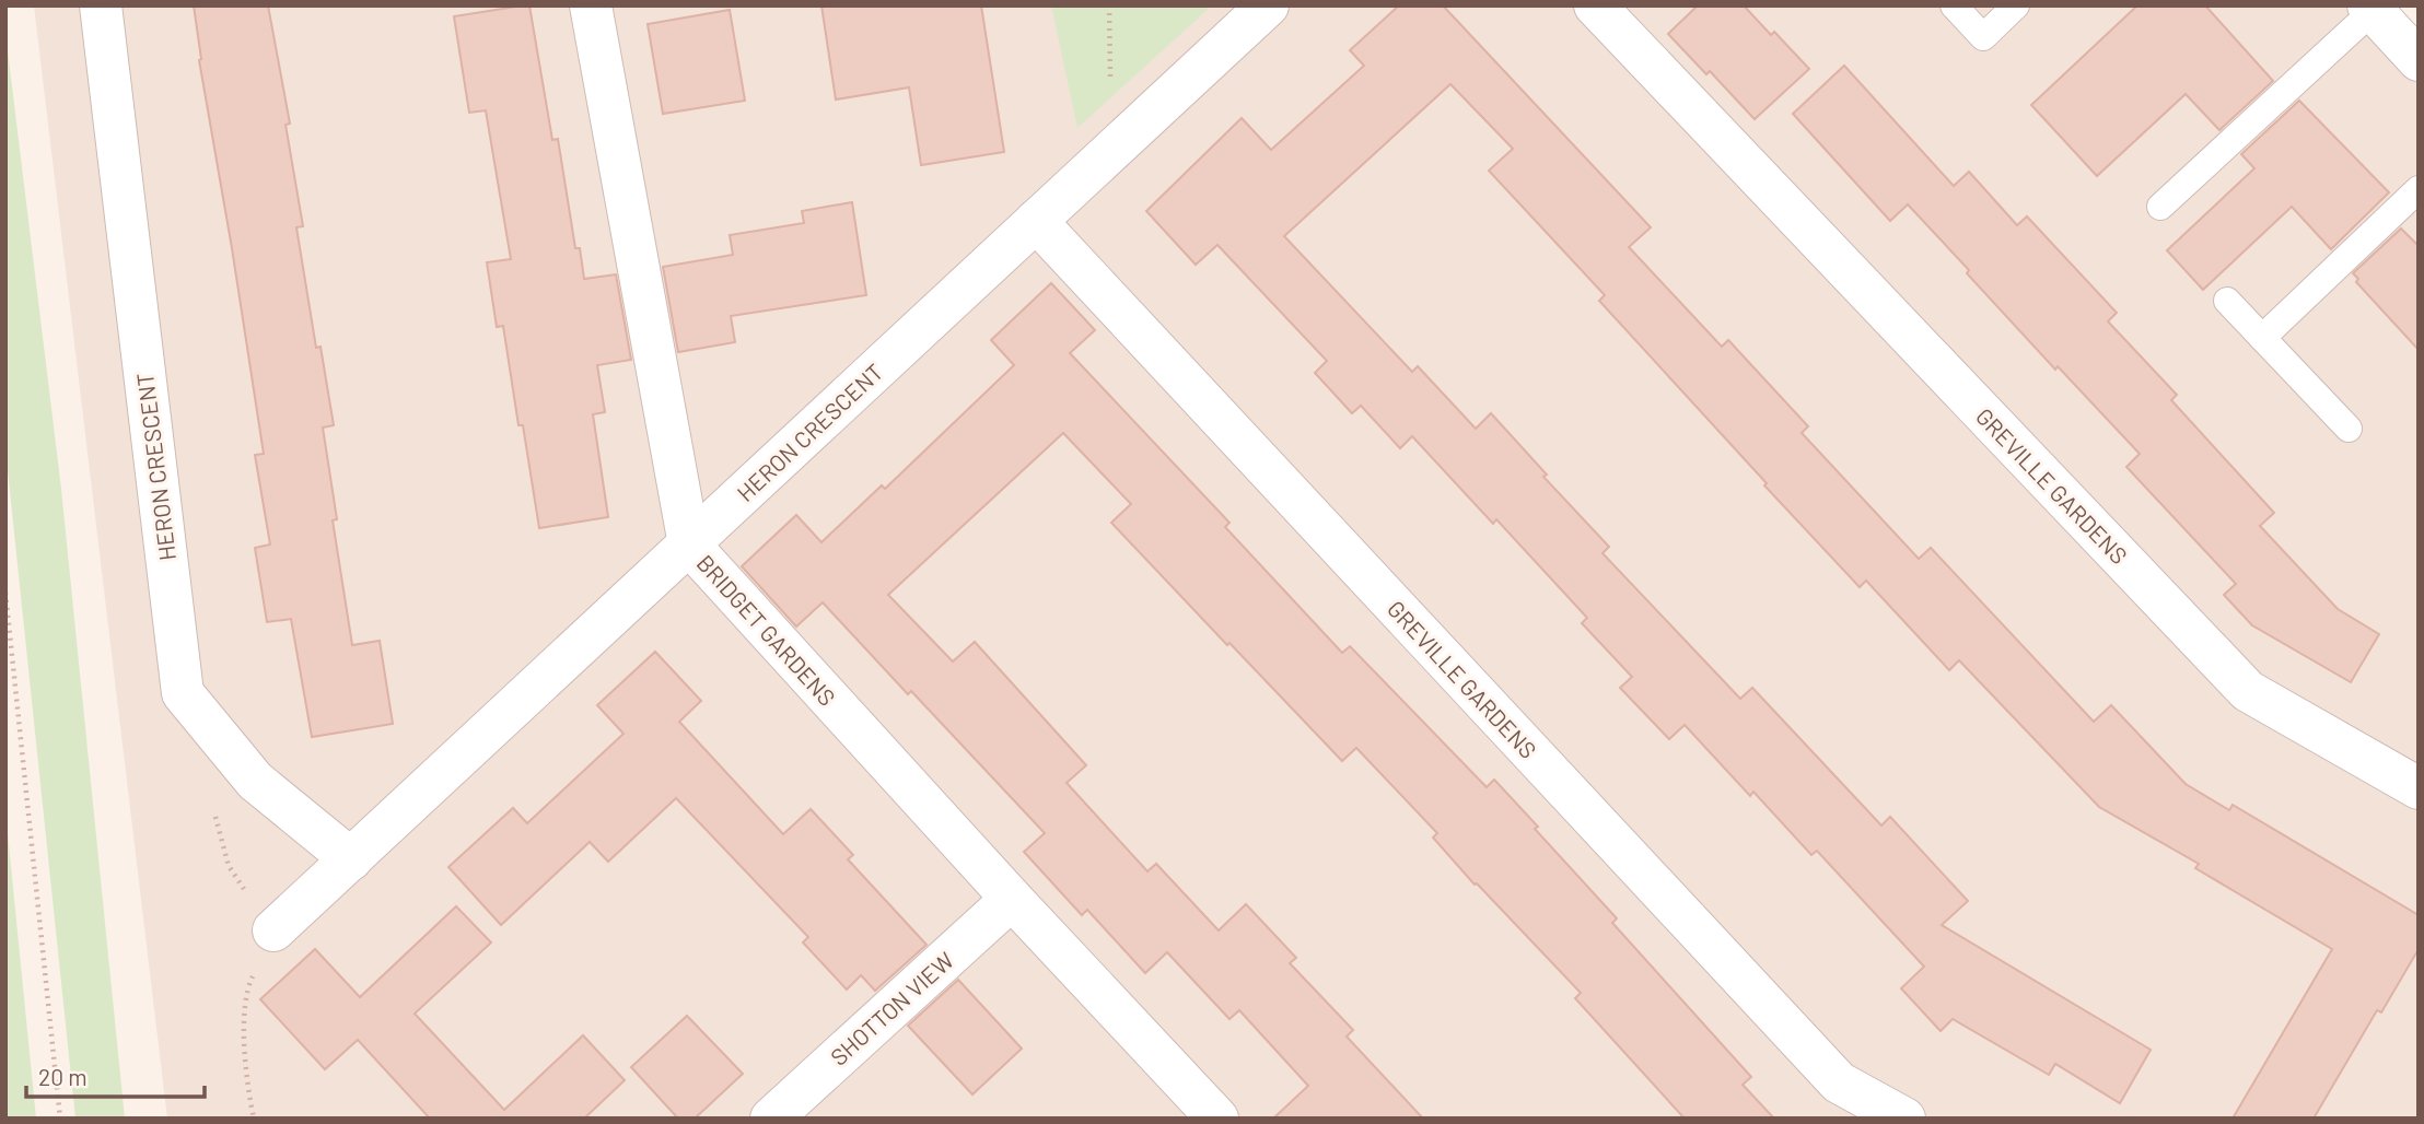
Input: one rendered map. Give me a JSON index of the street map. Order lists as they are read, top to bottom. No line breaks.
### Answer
{"streets":{"street":["HERON CRESCENT","GREVILLE GARDENS","BRIDGET GARDENS","SHOTTON VIEW"]},"crossings":[["HERON CRESCENT","GREVILLE GARDENS"],["HERON CRESCENT","BRIDGET GARDENS"],["BRIDGET GARDENS","SHOTTON VIEW"]],"scale_bar":"20 m"}
